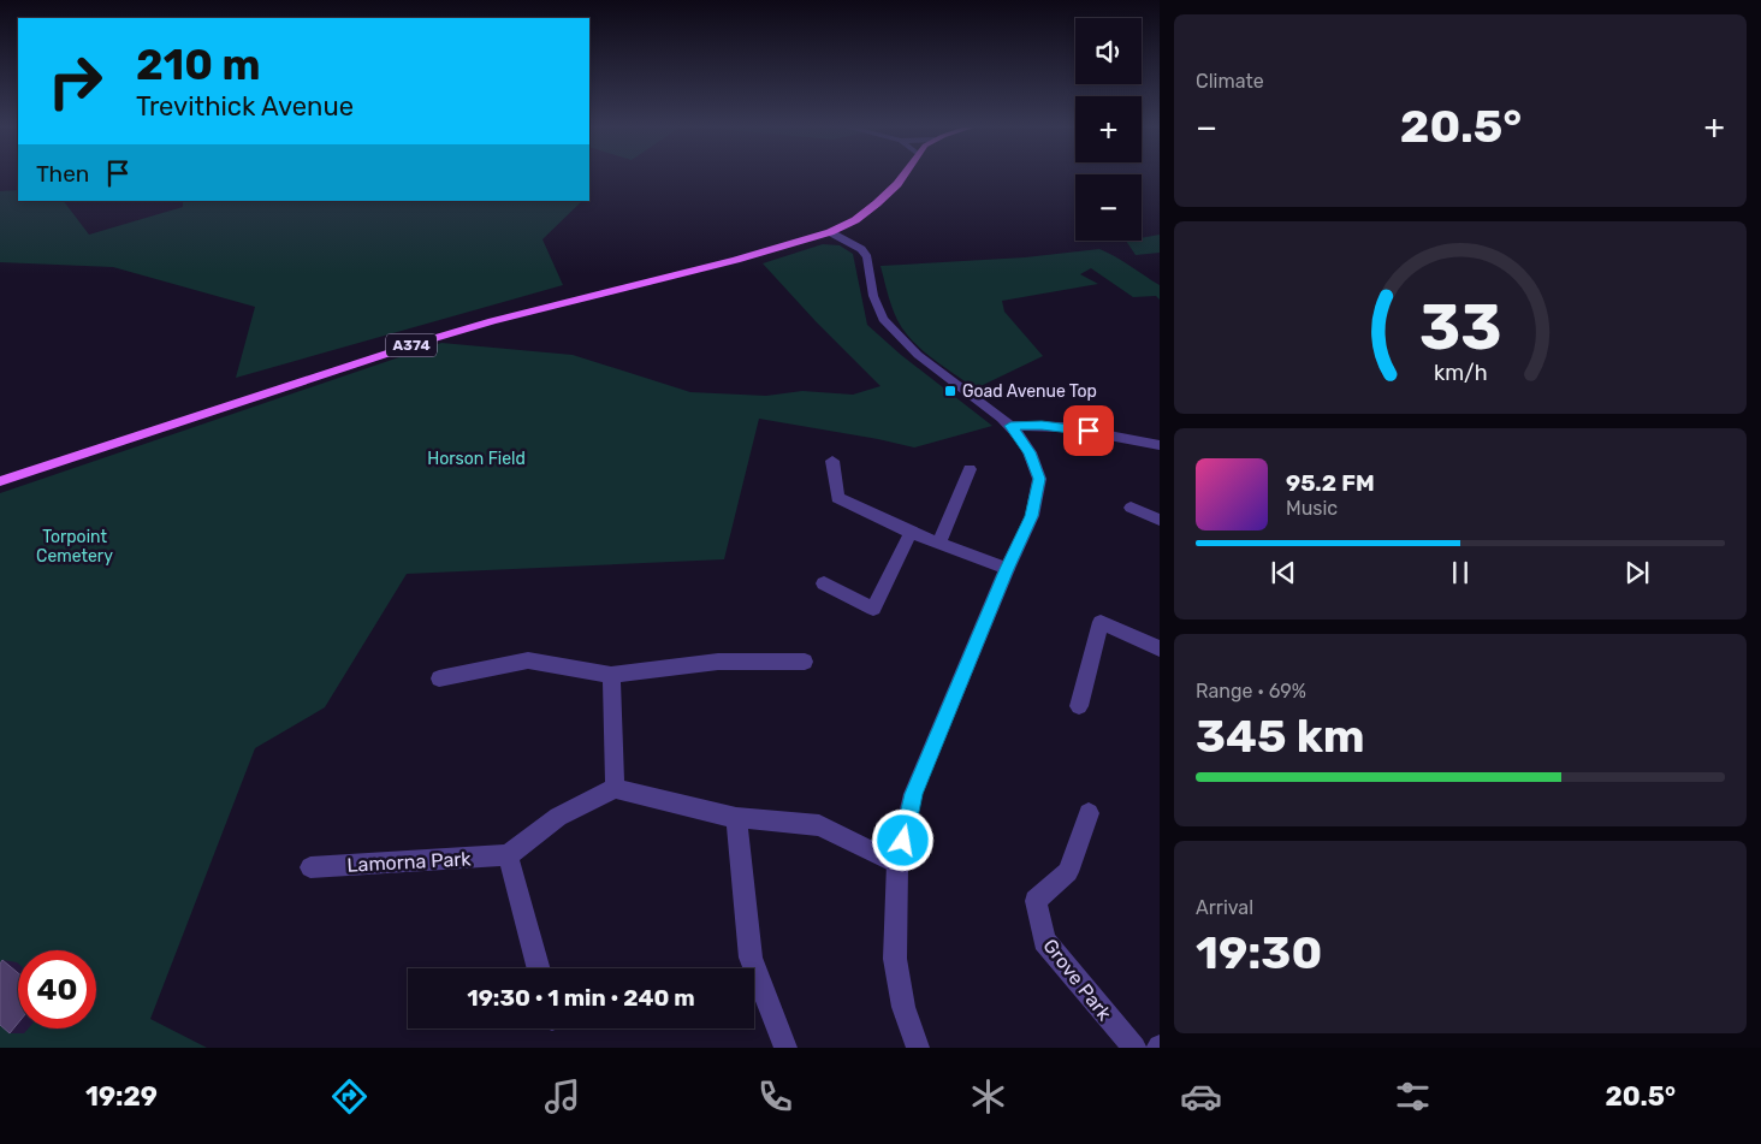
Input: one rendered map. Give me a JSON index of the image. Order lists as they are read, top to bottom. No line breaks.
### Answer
{"streets":{"main road":["A374"],"street":["Lamorna Park","Grove Park"]},"parks":["Horson Field","Torpoint Cemetery"],"places":{"transit":["Goad Avenue Top"]},"page":{"tile":["Climate",["Range · 69%","345 km"],["Arrival","19:30"]],"map_buttons":["+","−"],"turn":["210 m","Trevithick Avenue"],"heat":["−","20.5°","+"],"then":"Then","song":["95.2 FM","Music"],"limit":"40","trip":"19:30 · 1 min · 240 m","tabs":["19:29","20.5°"],"gauge":["33","km/h"]}}
